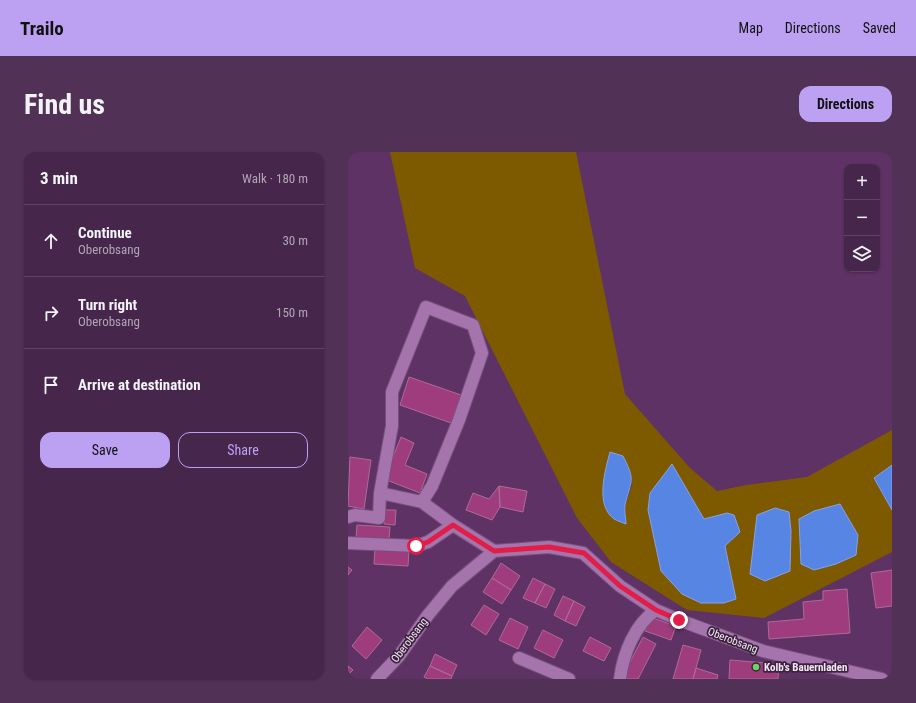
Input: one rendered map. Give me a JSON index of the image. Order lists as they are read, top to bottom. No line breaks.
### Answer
{"streets":{"street":["Oberobsang"]},"places":["Kolb's Bauernladen"],"page":{"header":"Trailo","nav":["Map","Directions","Saved"],"buttons":["Directions",["Save","Share"]],"title":"Find us","heading":["3 min","Walk · 180 m"],"map_buttons":["+","−"],"list":[["Continue","Oberobsang","30 m"],["Turn right","Oberobsang","150 m"],"Arrive at destination"]}}
